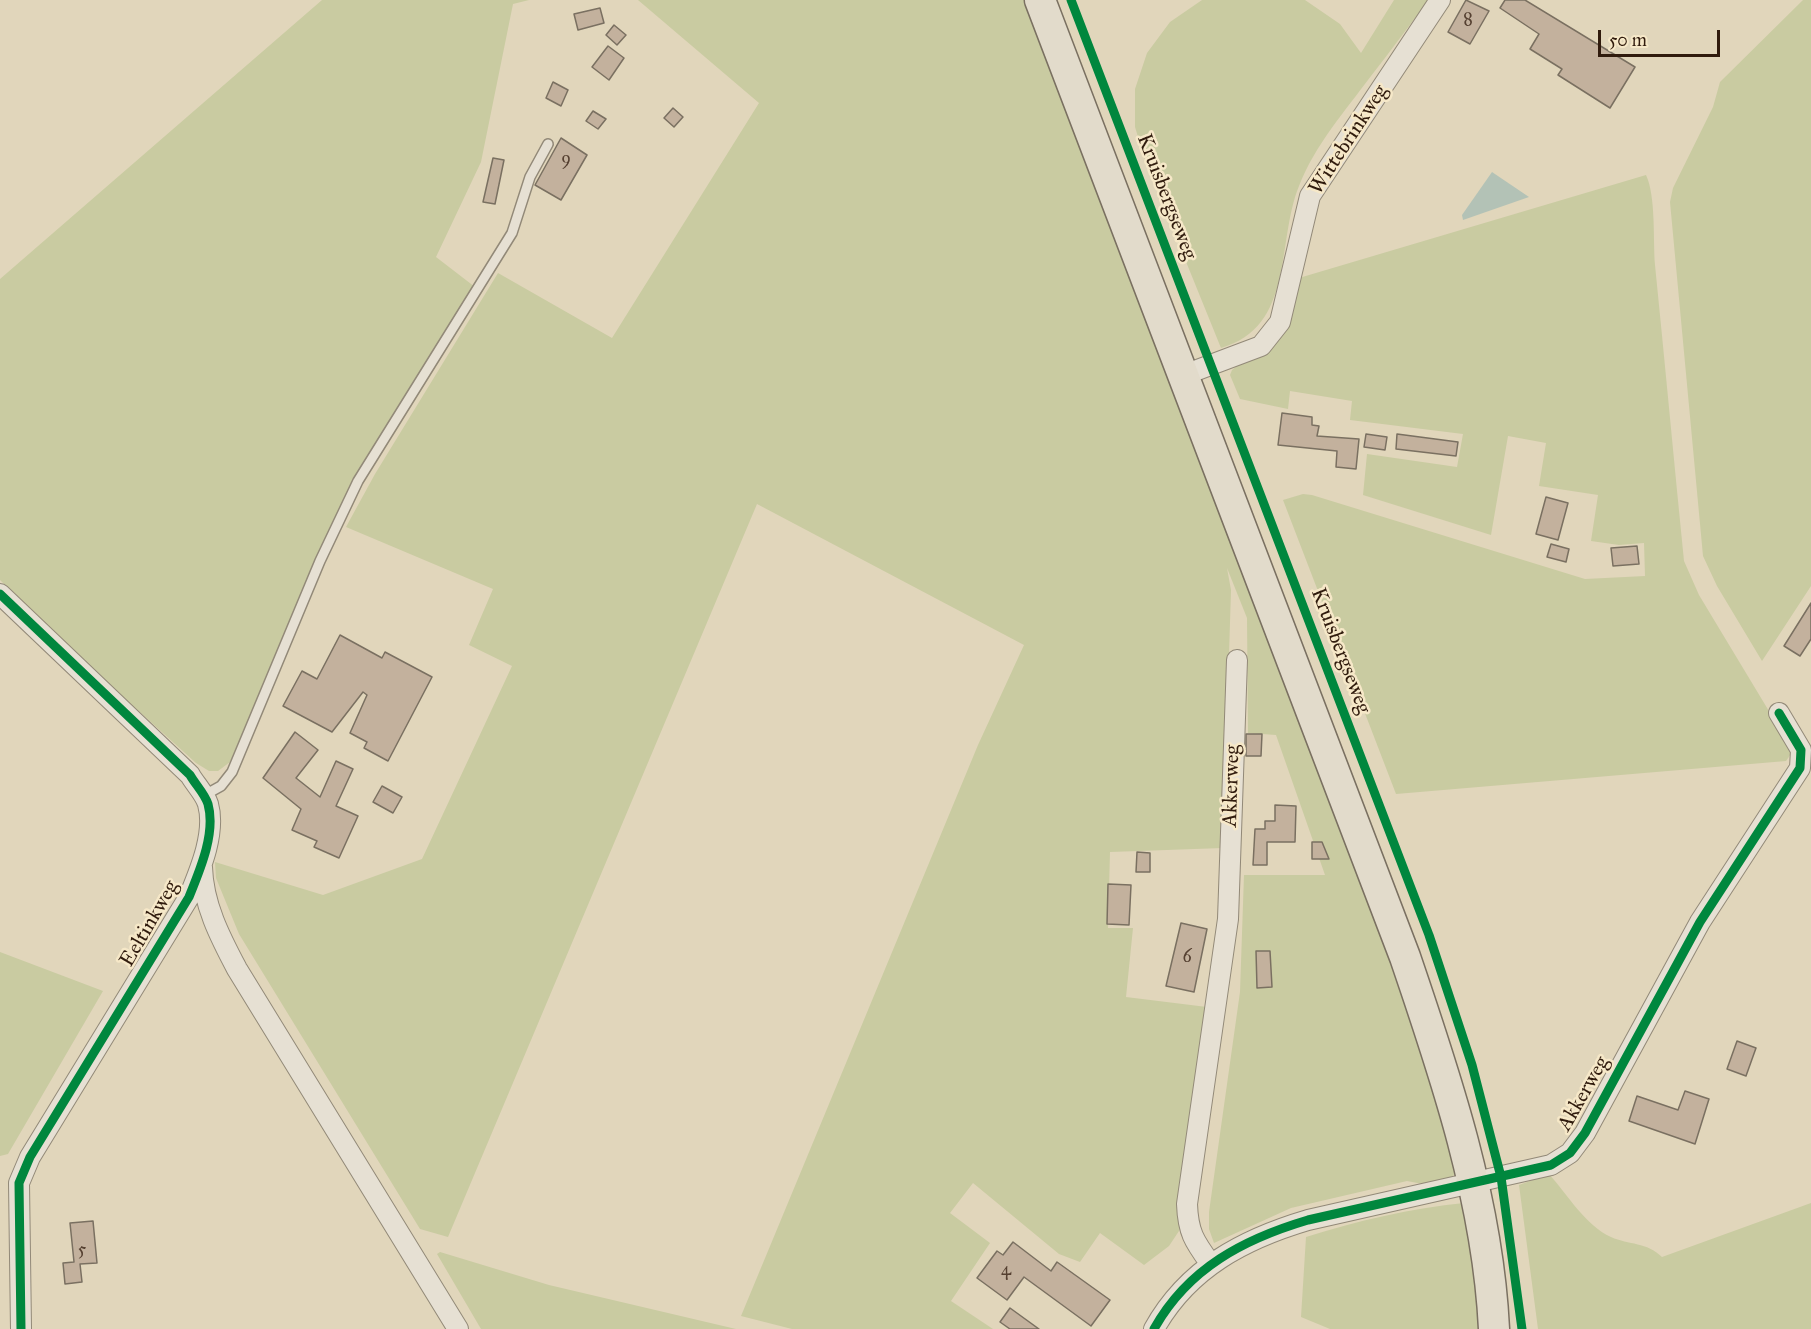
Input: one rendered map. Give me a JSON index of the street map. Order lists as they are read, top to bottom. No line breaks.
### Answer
{"streets":{"street":["Wittebrinkweg","Akkerweg","Eeltinkweg"],"cycle path":["Kruisbergseweg"]},"house_numbers":["8","9","6","5","4"],"scale_bar":"50 m"}
